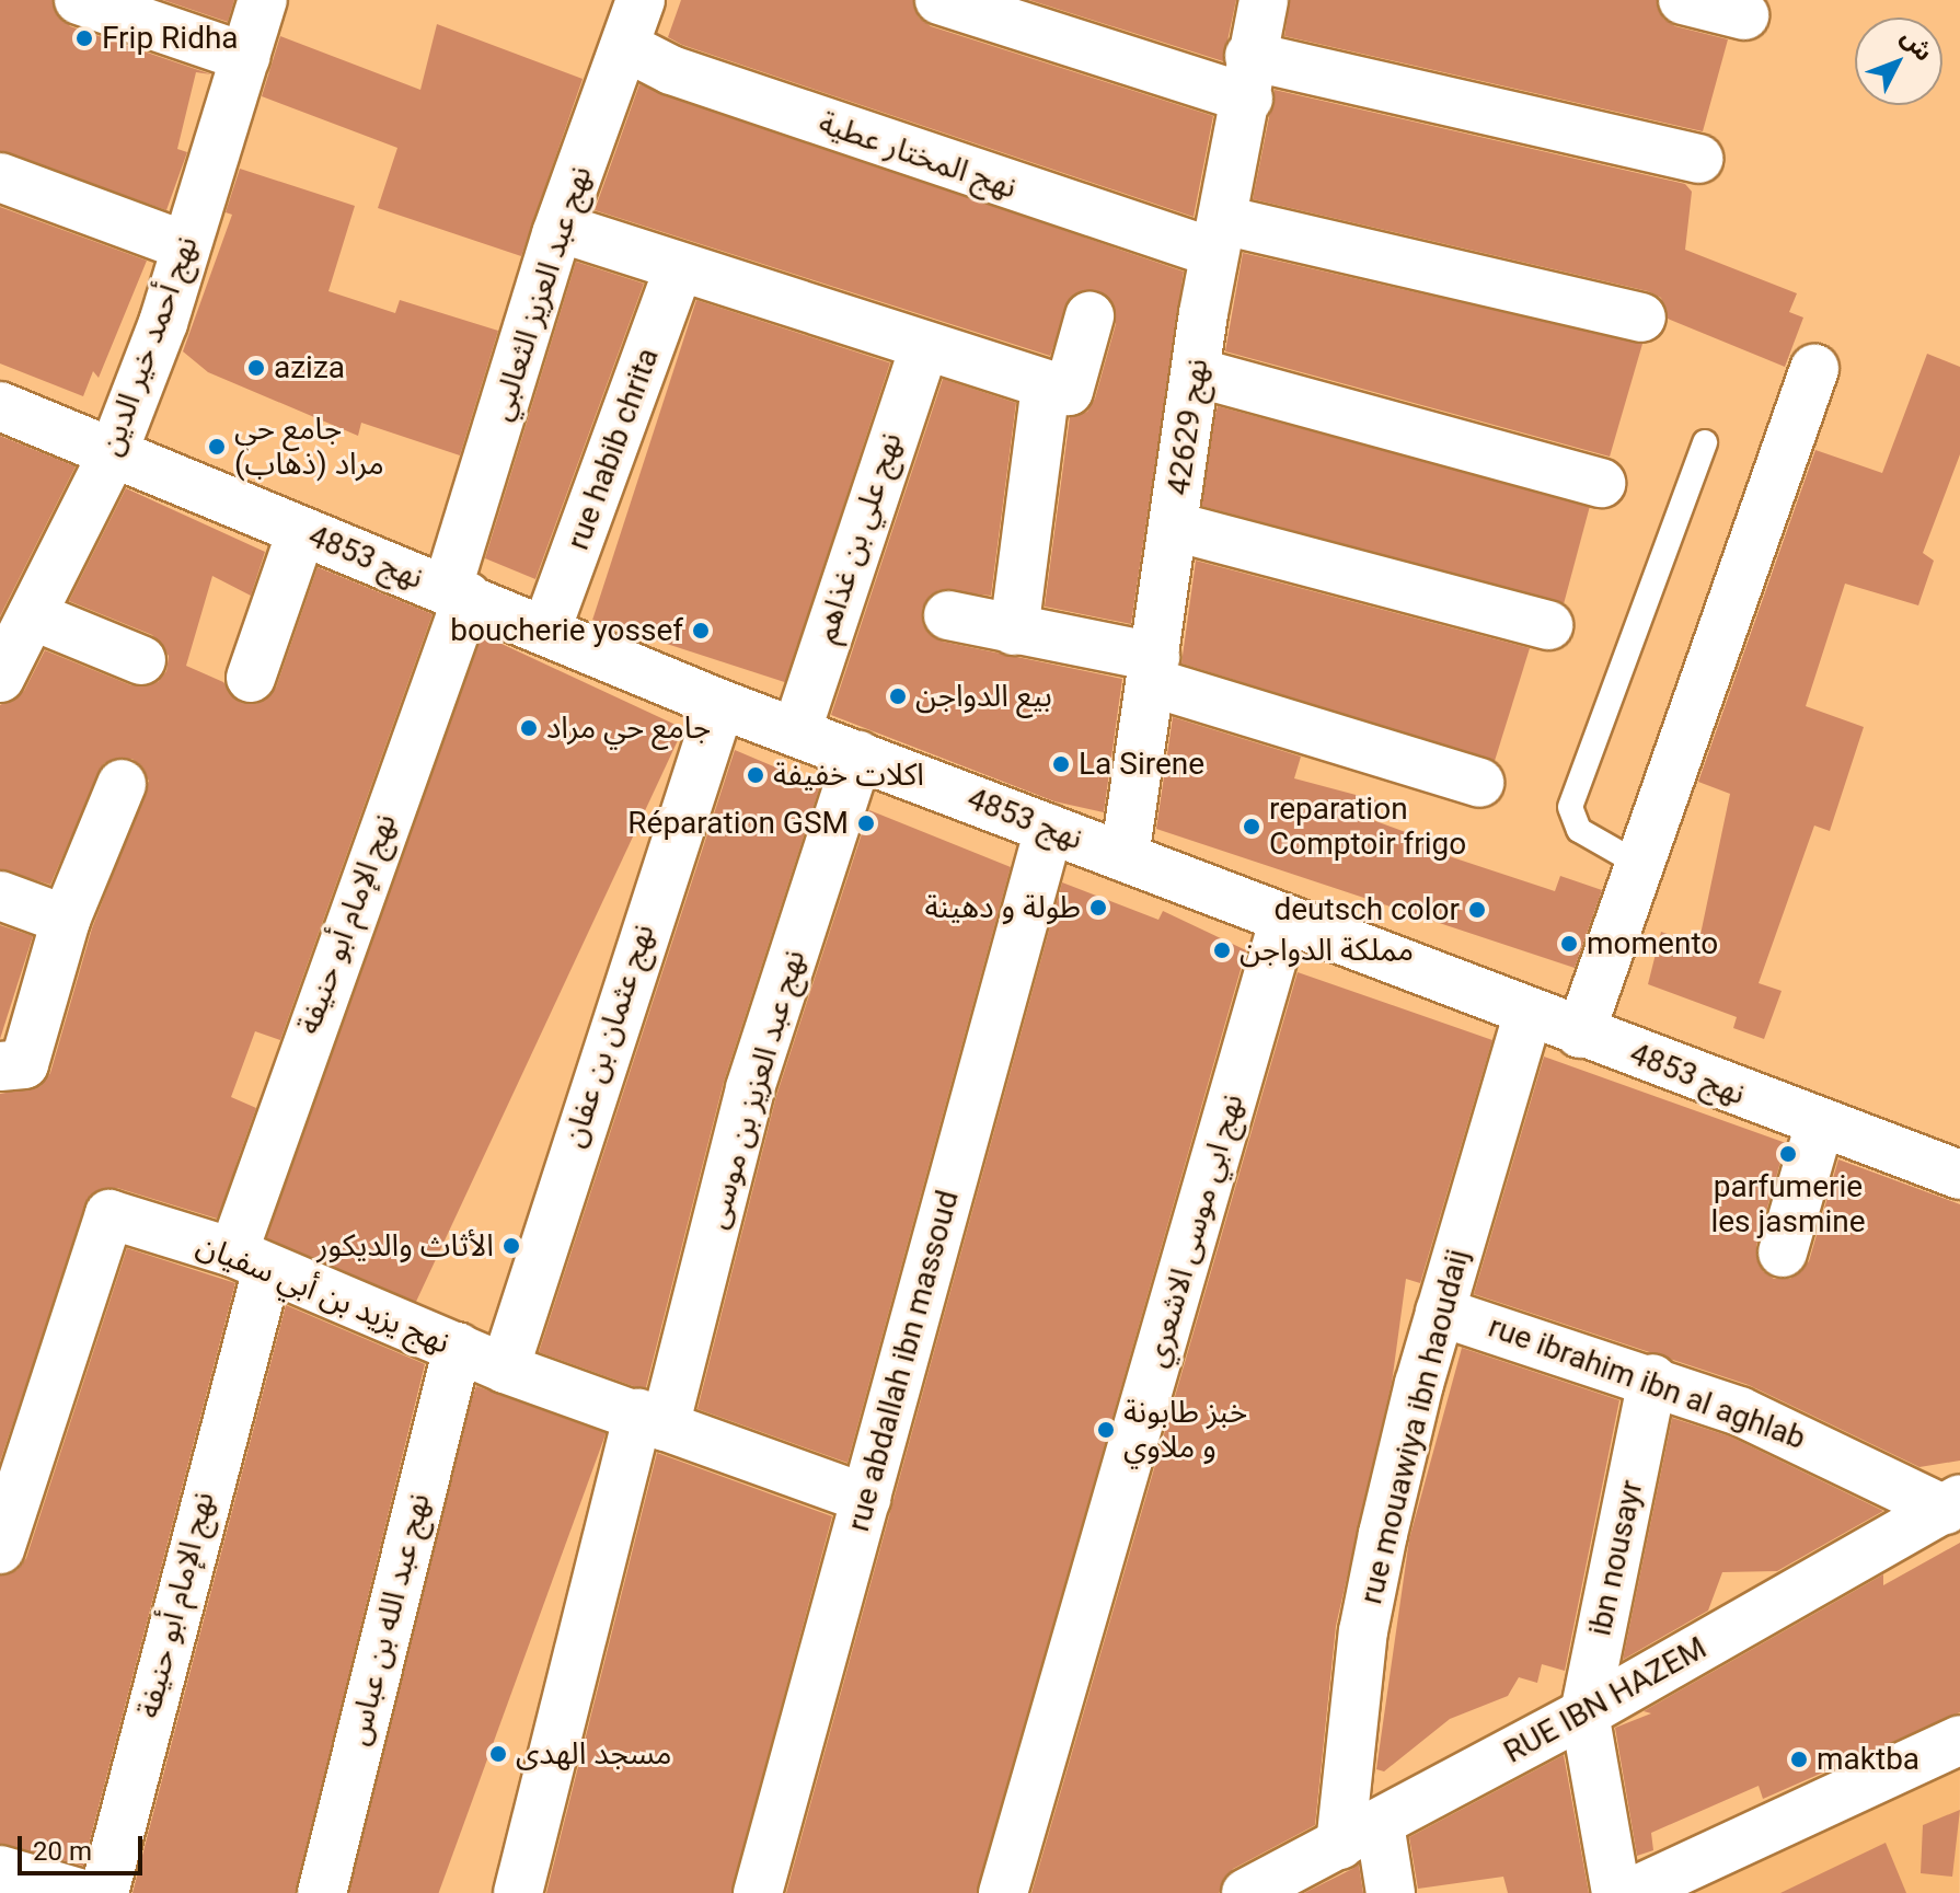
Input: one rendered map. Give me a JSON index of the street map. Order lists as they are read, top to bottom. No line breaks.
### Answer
{"streets":{"street":["نهج المختار عطية","نهج عبد العزيز الثعالبي","نهج أحمد خير الدين","نهج 42629","rue habib chrita","نهج علي بن غذاهم","نهج 4853","نهج الإمام أبو حنيفة","نهج عثمان بن عفان","نهج عبد العزيز بن موسى","نهج ابي موسى الاشعري","نهج يزيد بن أبي سفيان","rue abdallah ibn massoud","rue ibrahim ibn al aghlab","rue mouawiya ibn haoudaij","ibn nousayr","نهج عبد الله بن عباس","RUE IBN HAZEM"]},"crossings":[["نهج المختار عطية","نهج عبد العزيز الثعالبي"],["نهج المختار عطية","نهج 42629"],["نهج عبد العزيز الثعالبي","نهج 4853"],["نهج عبد العزيز الثعالبي","نهج الإمام أبو حنيفة"],["نهج أحمد خير الدين","نهج 4853"],["نهج 42629","نهج 4853"],["rue habib chrita","نهج 4853"],["نهج علي بن غذاهم","نهج 4853"],["نهج 4853","نهج الإمام أبو حنيفة"],["نهج 4853","نهج عثمان بن عفان"],["نهج 4853","نهج عبد العزيز بن موسى"],["نهج 4853","نهج ابي موسى الاشعري"],["نهج 4853","rue abdallah ibn massoud"],["نهج 4853","rue mouawiya ibn haoudaij"],["نهج الإمام أبو حنيفة","نهج يزيد بن أبي سفيان"],["نهج عثمان بن عفان","نهج يزيد بن أبي سفيان"],["نهج عبد العزيز بن موسى","نهج يزيد بن أبي سفيان"],["نهج يزيد بن أبي سفيان","rue abdallah ibn massoud"],["نهج يزيد بن أبي سفيان","نهج عبد الله بن عباس"],["rue ibrahim ibn al aghlab","rue mouawiya ibn haoudaij"],["rue ibrahim ibn al aghlab","ibn nousayr"],["rue ibrahim ibn al aghlab","RUE IBN HAZEM"],["rue mouawiya ibn haoudaij","RUE IBN HAZEM"],["ibn nousayr","RUE IBN HAZEM"]],"places":["Frip Ridha","aziza","جامع حي مراد (ذهاب)","boucherie yossef","بيع الدواجن","جامع حي مراد","La Sirene","اكلات خفيفة","Réparation GSM","reparation Comptoir frigo","طولة و دهينة","deutsch color","momento","مملكة الدواجن","parfumerie les jasmine","الأثاث والديكور","خبز طابونة و ملاوي","مسجد الهدى","maktba"],"scale_bar":"20 m","north":"top right"}
